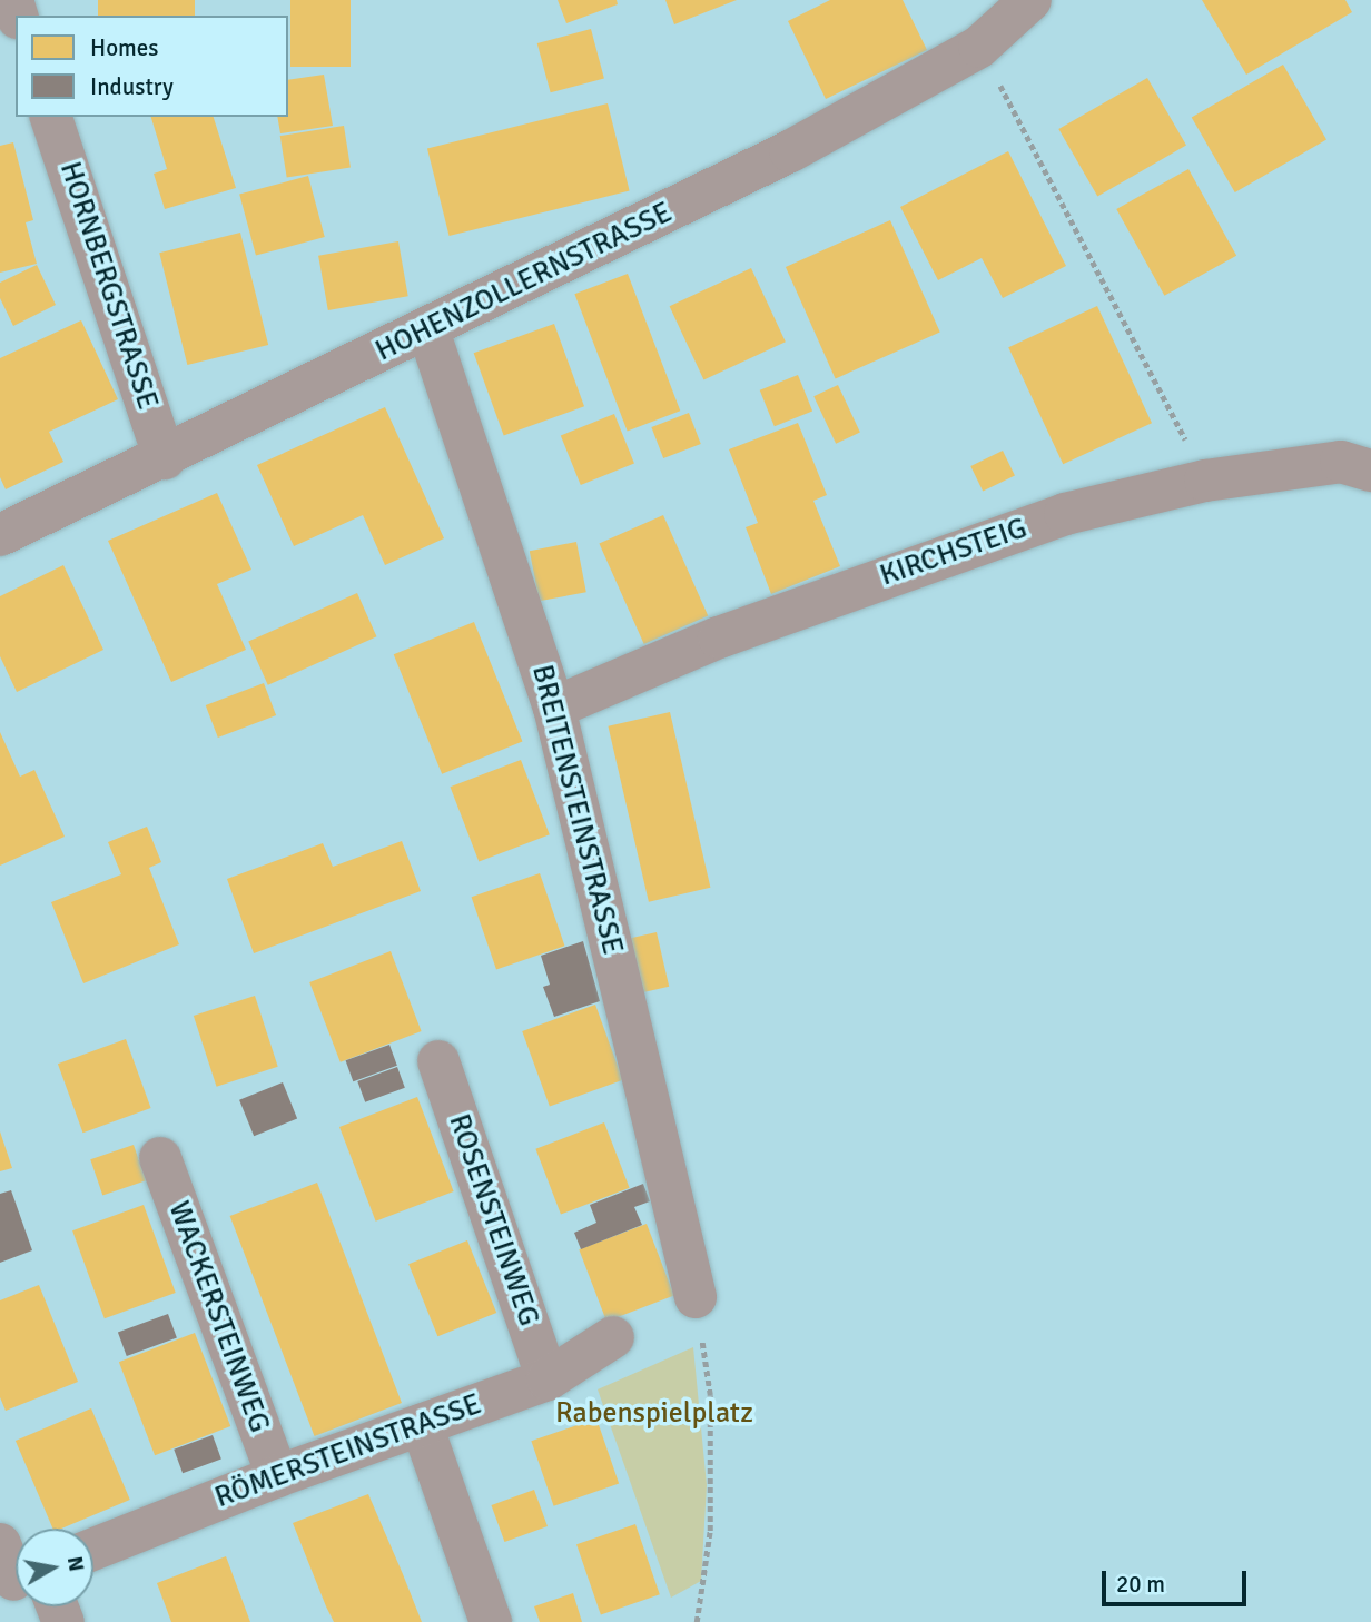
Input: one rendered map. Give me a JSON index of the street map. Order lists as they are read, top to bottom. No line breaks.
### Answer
{"streets":{"street":["HOHENZOLLERNSTRASSE","HORNBERGSTRASSE","KIRCHSTEIG","BREITENSTEINSTRASSE","ROSENSTEINWEG","WACKERSTEINWEG","RÖMERSTEINSTRASSE"]},"crossings":[["HOHENZOLLERNSTRASSE","HORNBERGSTRASSE"],["HOHENZOLLERNSTRASSE","BREITENSTEINSTRASSE"],["KIRCHSTEIG","BREITENSTEINSTRASSE"],["ROSENSTEINWEG","RÖMERSTEINSTRASSE"],["WACKERSTEINWEG","RÖMERSTEINSTRASSE"]],"parks":["Rabenspielplatz"],"legend":["Homes","Industry"],"scale_bar":"20 m","north":"right"}
